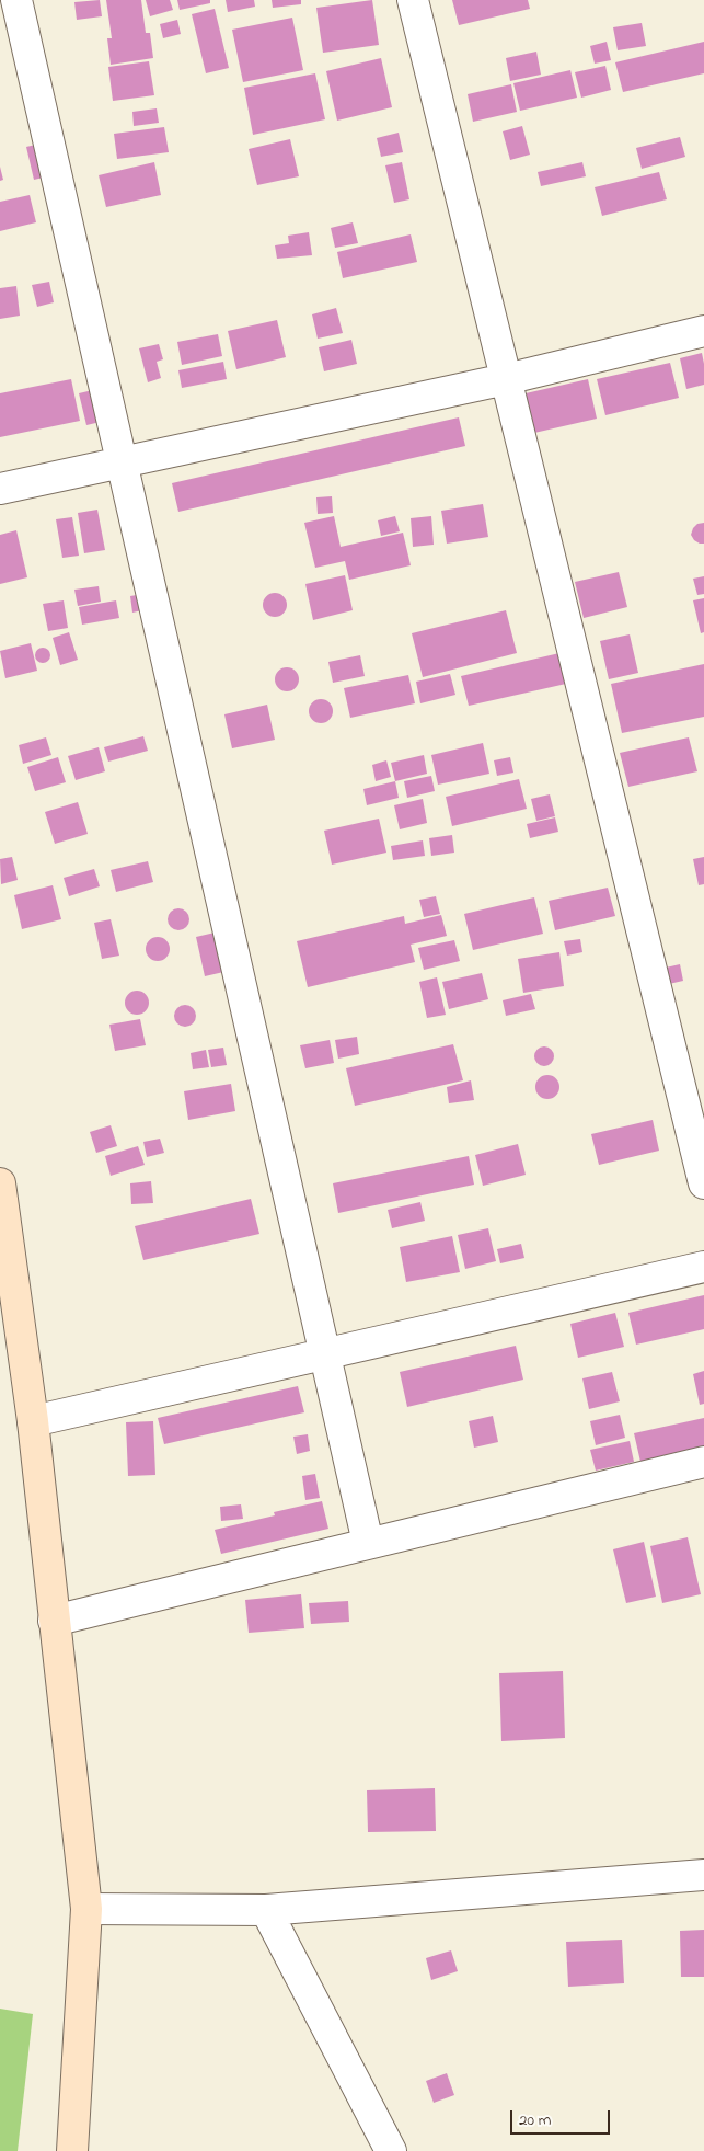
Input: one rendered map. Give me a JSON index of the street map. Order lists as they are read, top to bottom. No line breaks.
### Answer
{"scale_bar":"20 m"}
